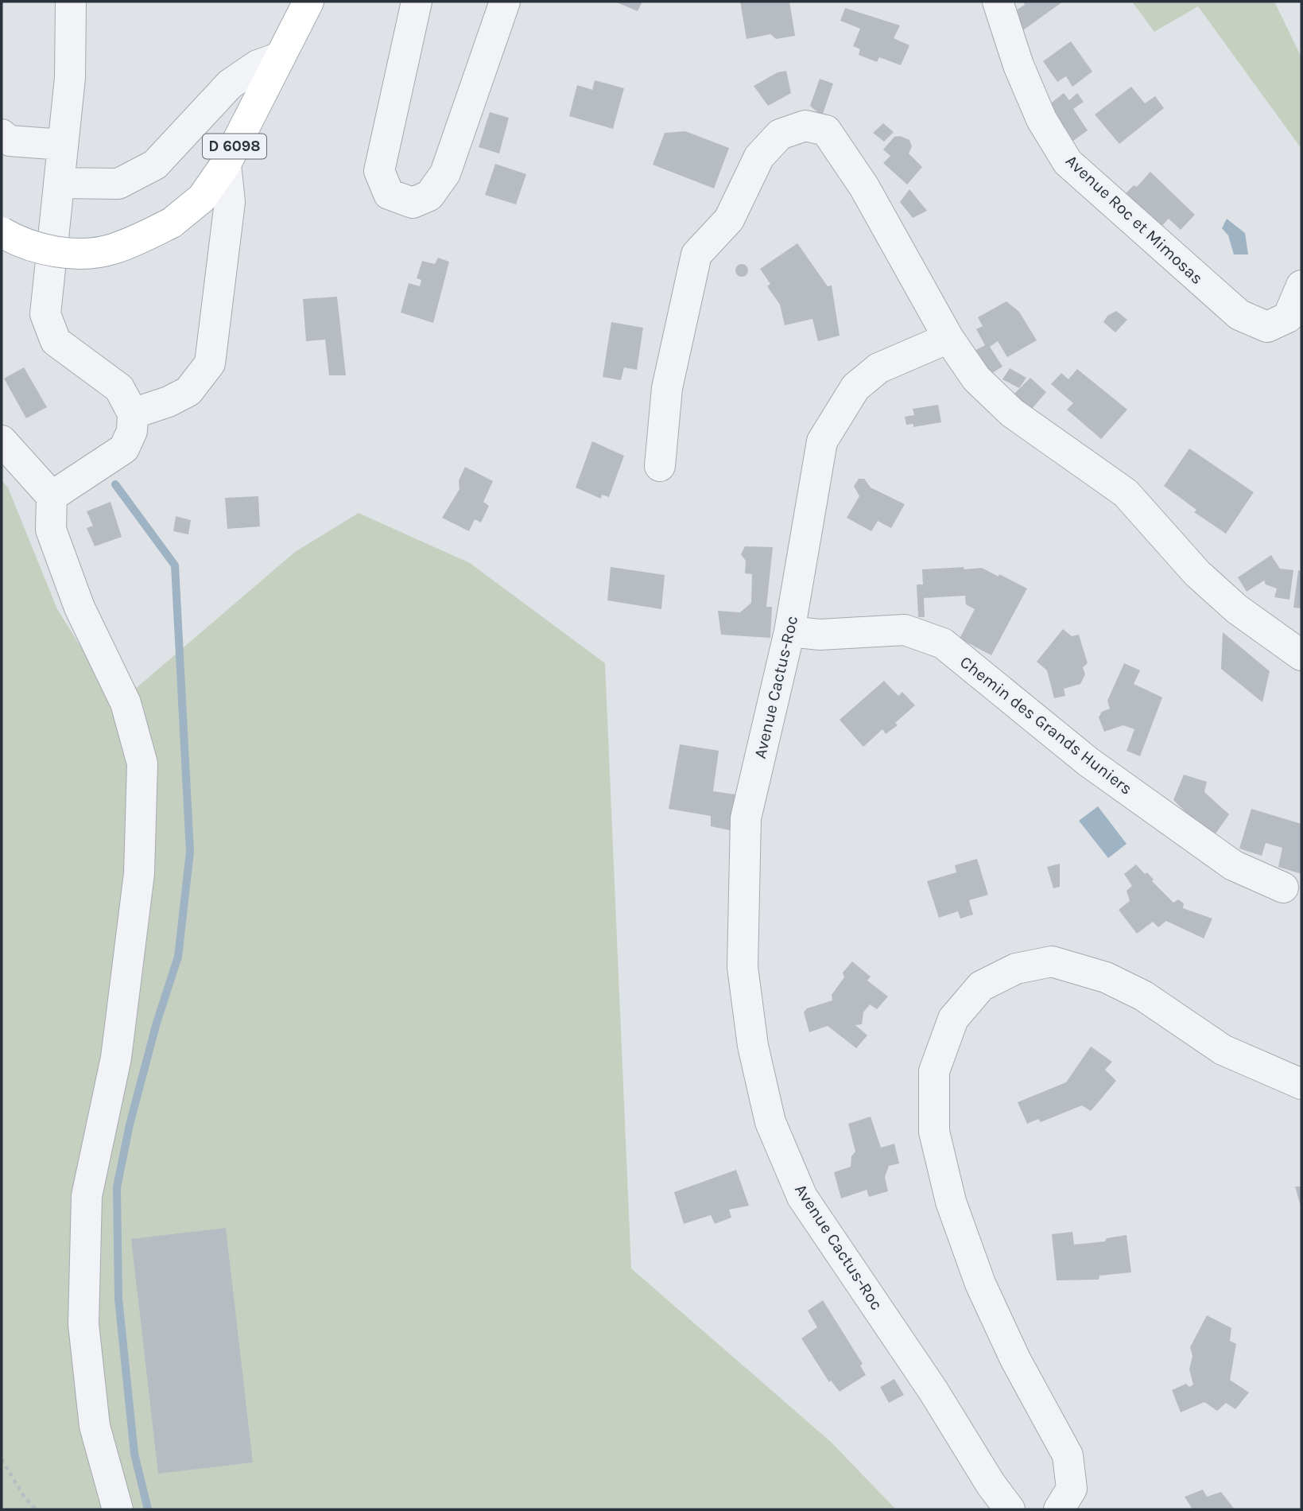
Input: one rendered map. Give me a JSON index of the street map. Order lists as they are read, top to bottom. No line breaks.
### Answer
{"streets":{"main road":["D 6098"],"street":["Avenue Roc et Mimosas","Avenue Cactus-Roc","Chemin des Grands Huniers"]},"crossings":[["Avenue Cactus-Roc","Chemin des Grands Huniers"]]}
